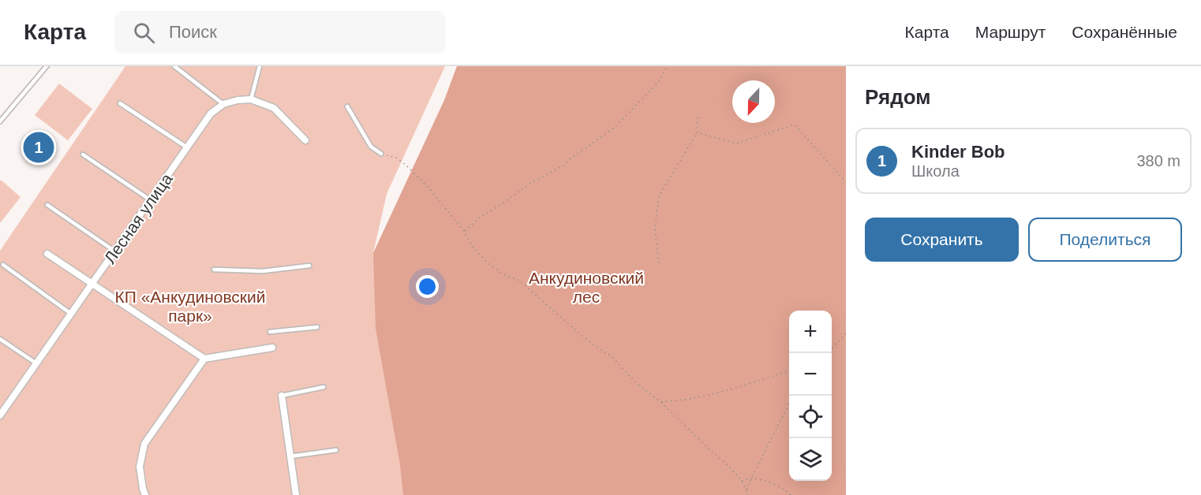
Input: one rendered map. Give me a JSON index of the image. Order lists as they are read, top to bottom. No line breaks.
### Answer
{"streets":{"street":["Лесная улица"]},"parks":["Анкудиновский лес","КП «Анкудиновский парк»"],"north":"bottom","page":{"header":"Карта","search":"Поиск","nav":["Карта","Маршрут","Сохранённые"],"heading":"Рядом","list":[{"mark":"1","name":"Kinder Bob","note":"Школа","value":"380 m"}],"pins":"1","buttons":["Сохранить","Поделиться"],"map_buttons":["+","−"]}}
